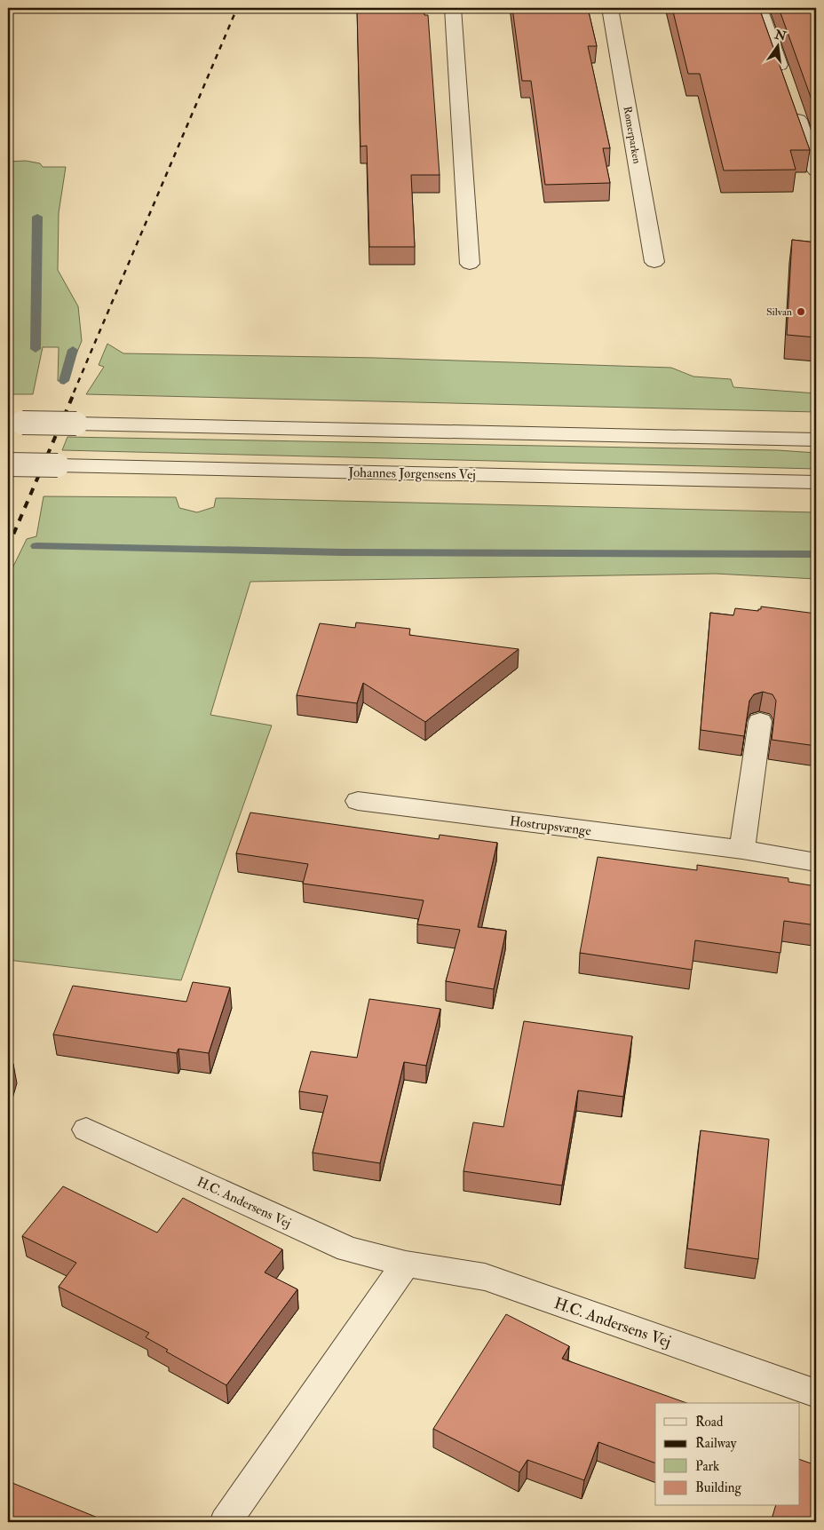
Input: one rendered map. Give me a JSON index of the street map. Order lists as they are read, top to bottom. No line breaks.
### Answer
{"streets":{"street":["Rømerparken","Johannes Jørgensens Vej","Hostrupsvænge","H.C. Andersens Vej"]},"places":["Silvan"],"legend":["Road","Railway","Park","Building"],"north":"top"}
